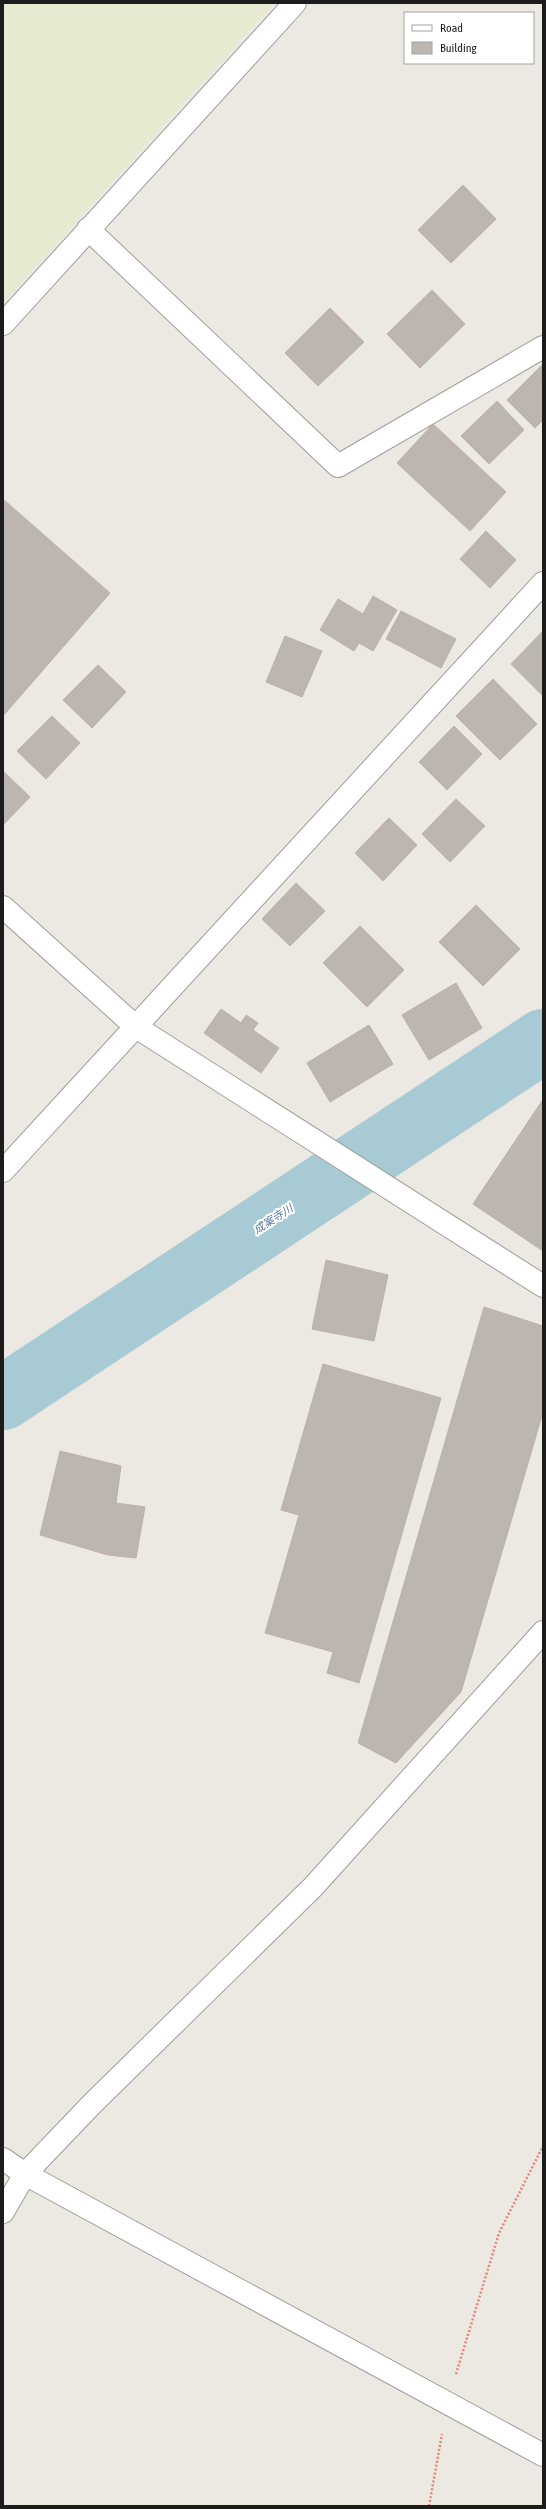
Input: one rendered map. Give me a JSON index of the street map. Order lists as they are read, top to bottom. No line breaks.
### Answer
{"water":["成案寺川"],"legend":["Road","Building"]}
